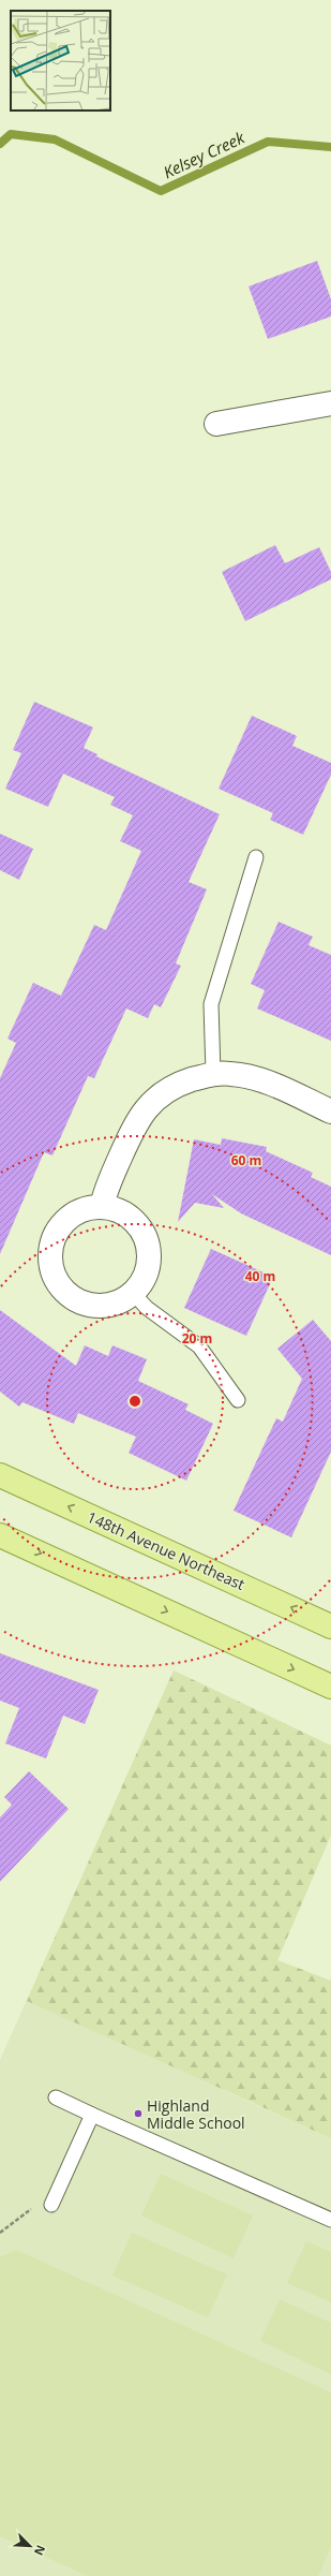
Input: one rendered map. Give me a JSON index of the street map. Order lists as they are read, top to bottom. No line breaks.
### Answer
{"streets":{"main road":["148th Avenue Northeast"]},"water":["Kelsey Creek"],"places":["Highland Middle School"],"north":"bottom right","rings":["60 m","40 m","20 m"]}
